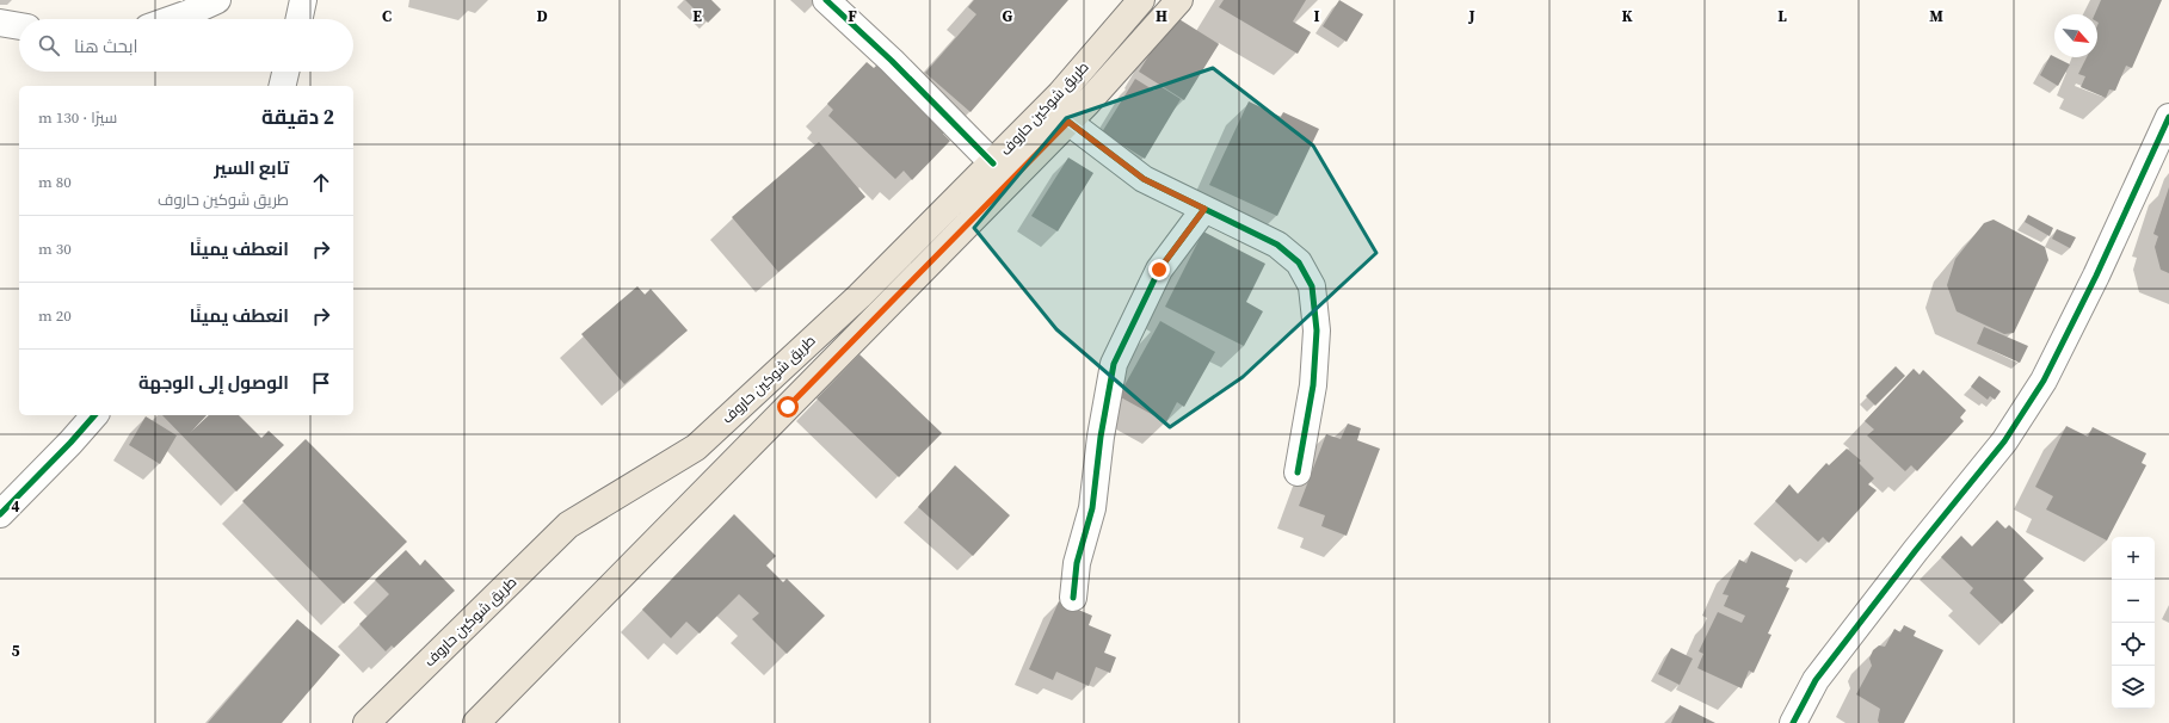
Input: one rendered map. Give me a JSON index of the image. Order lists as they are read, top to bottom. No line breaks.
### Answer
{"streets":{"main road":["طريق شوكين حاروف"]},"north":"bottom right","page":{"search":"ابحث هنا","heading":["2 دقيقة","سيرًا · 130 m"],"list":[["تابع السير","طريق شوكين حاروف","80 m"],["انعطف يمينًا","30 m"],["انعطف يمينًا","20 m"],"الوصول إلى الوجهة"],"map_buttons":["+","−"]},"grid":{"columns":["C","D","E","F","G","H","I","J","K","L","M"],"rows":["4","5"]}}
